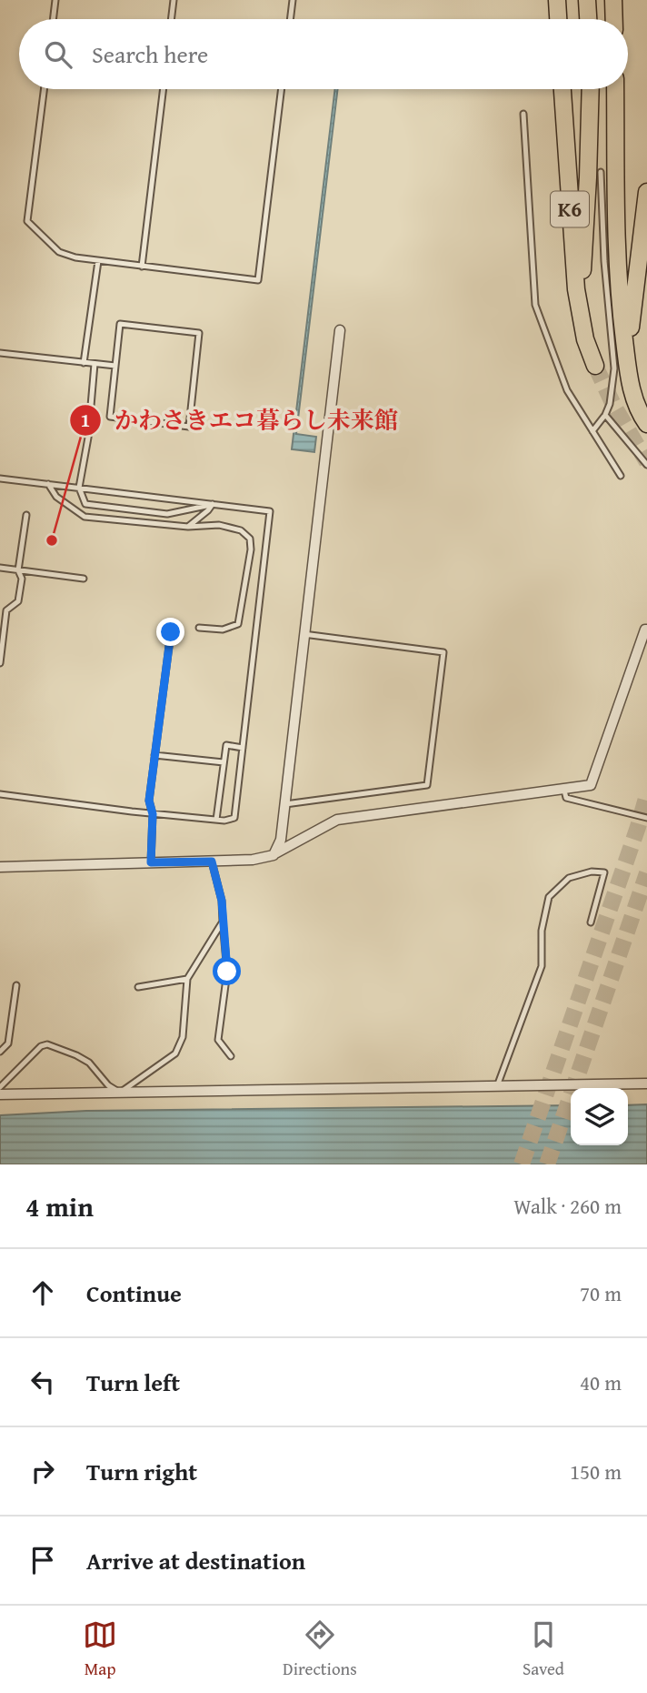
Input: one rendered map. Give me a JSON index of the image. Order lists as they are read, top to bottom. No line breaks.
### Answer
{"streets":{"highway":["K6"]},"places":["かわさきエコ暮らし未来館"],"page":{"search":"Search here","heading":["4 min","Walk · 260 m"],"list":[["Continue","70 m"],["Turn left","40 m"],["Turn right","150 m"],"Arrive at destination"],"nav":["Map","Directions","Saved"]}}
